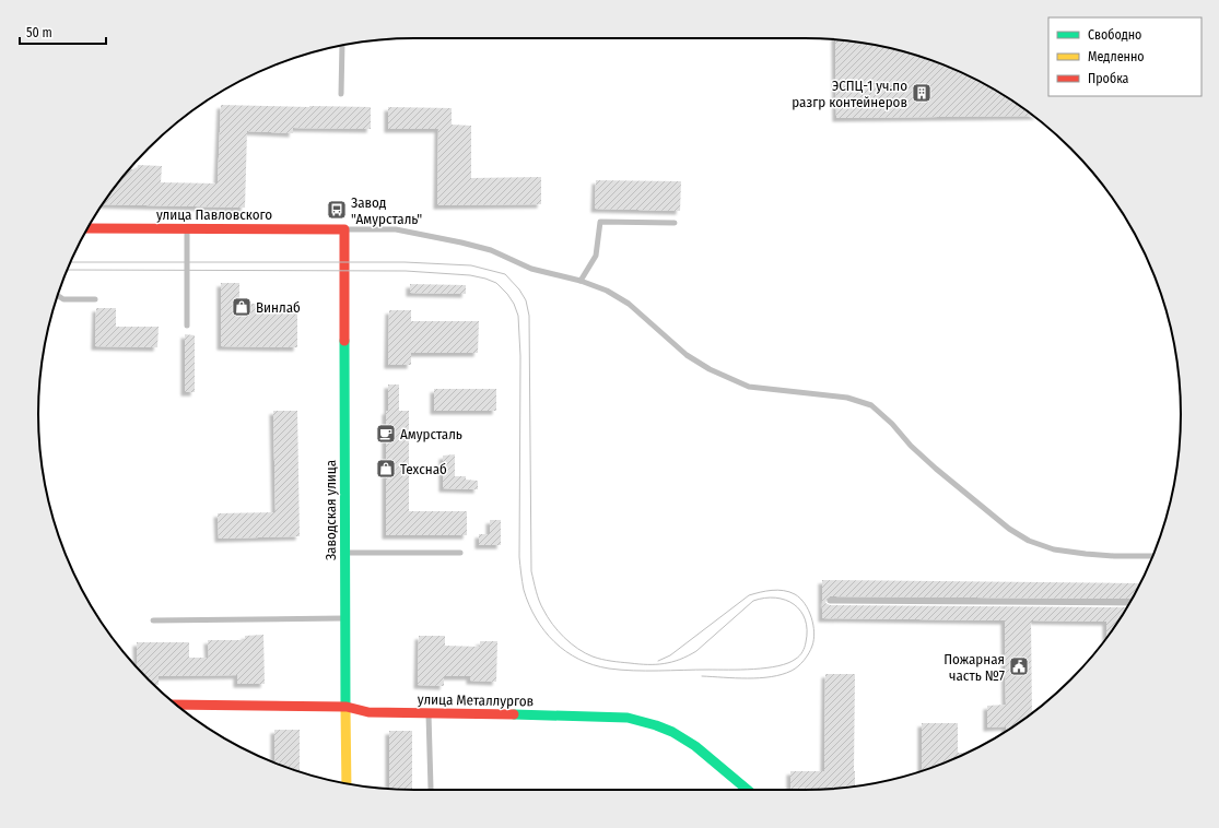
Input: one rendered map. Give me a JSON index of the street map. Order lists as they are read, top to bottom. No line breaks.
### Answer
{"streets":{"street":["улица Павловского","Заводская улица","улица Металлургов"]},"crossings":[["улица Павловского","Заводская улица"],["Заводская улица","улица Металлургов"]],"places":{"building":["ЭСПЦ-1 уч.по разгр контейнеров"],"bus stop":["Завод \"Амурсталь\""],"shop":["Винлаб","Техснаб"],"cafe":["Амурсталь"],"public building":["Пожарная часть №7"]},"legend":["Свободно","Медленно","Пробка"],"scale_bar":"50 m"}
